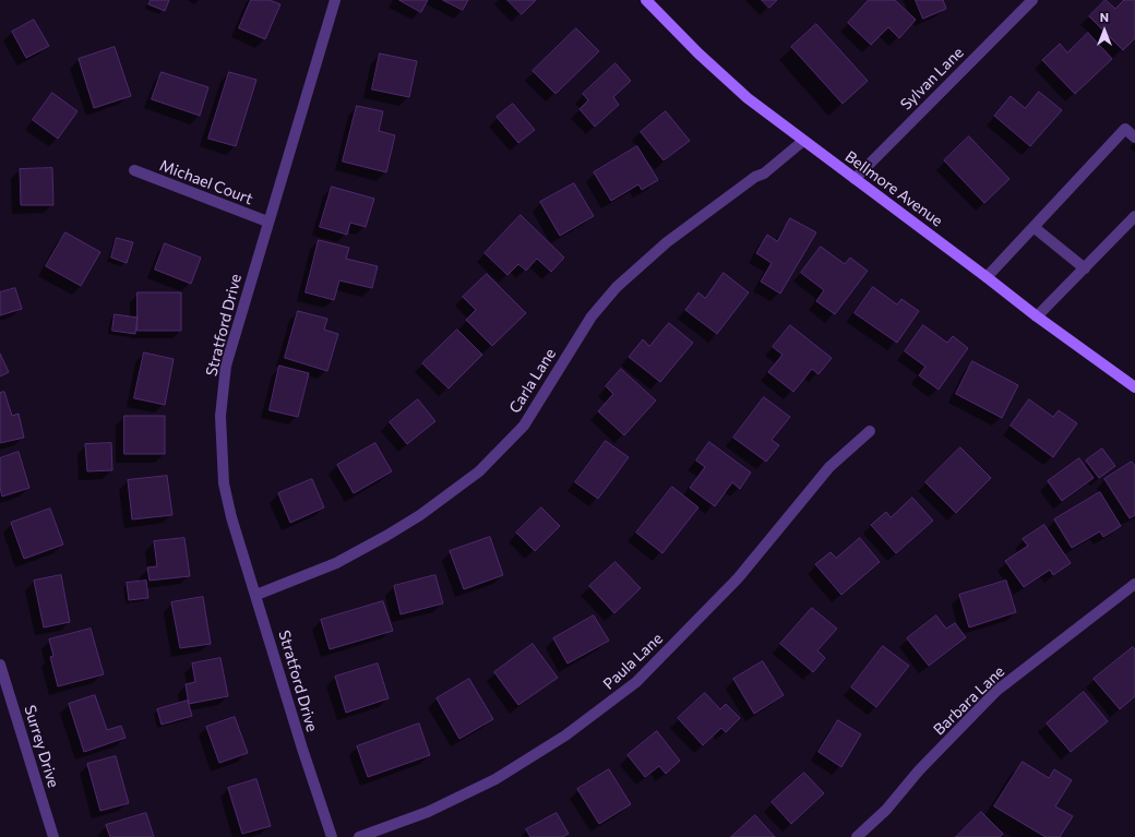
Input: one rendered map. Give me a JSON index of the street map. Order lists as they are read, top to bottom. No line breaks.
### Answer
{"streets":{"main road":["Bellmore Avenue"],"street":["Sylvan Lane","Michael Court","Stratford Drive","Carla Lane","Paula Lane","Barbara Lane","Surrey Drive"]},"crossings":[["Sylvan Lane","Bellmore Avenue"],["Michael Court","Stratford Drive"],["Bellmore Avenue","Carla Lane"],["Stratford Drive","Carla Lane"]],"north":"top"}
